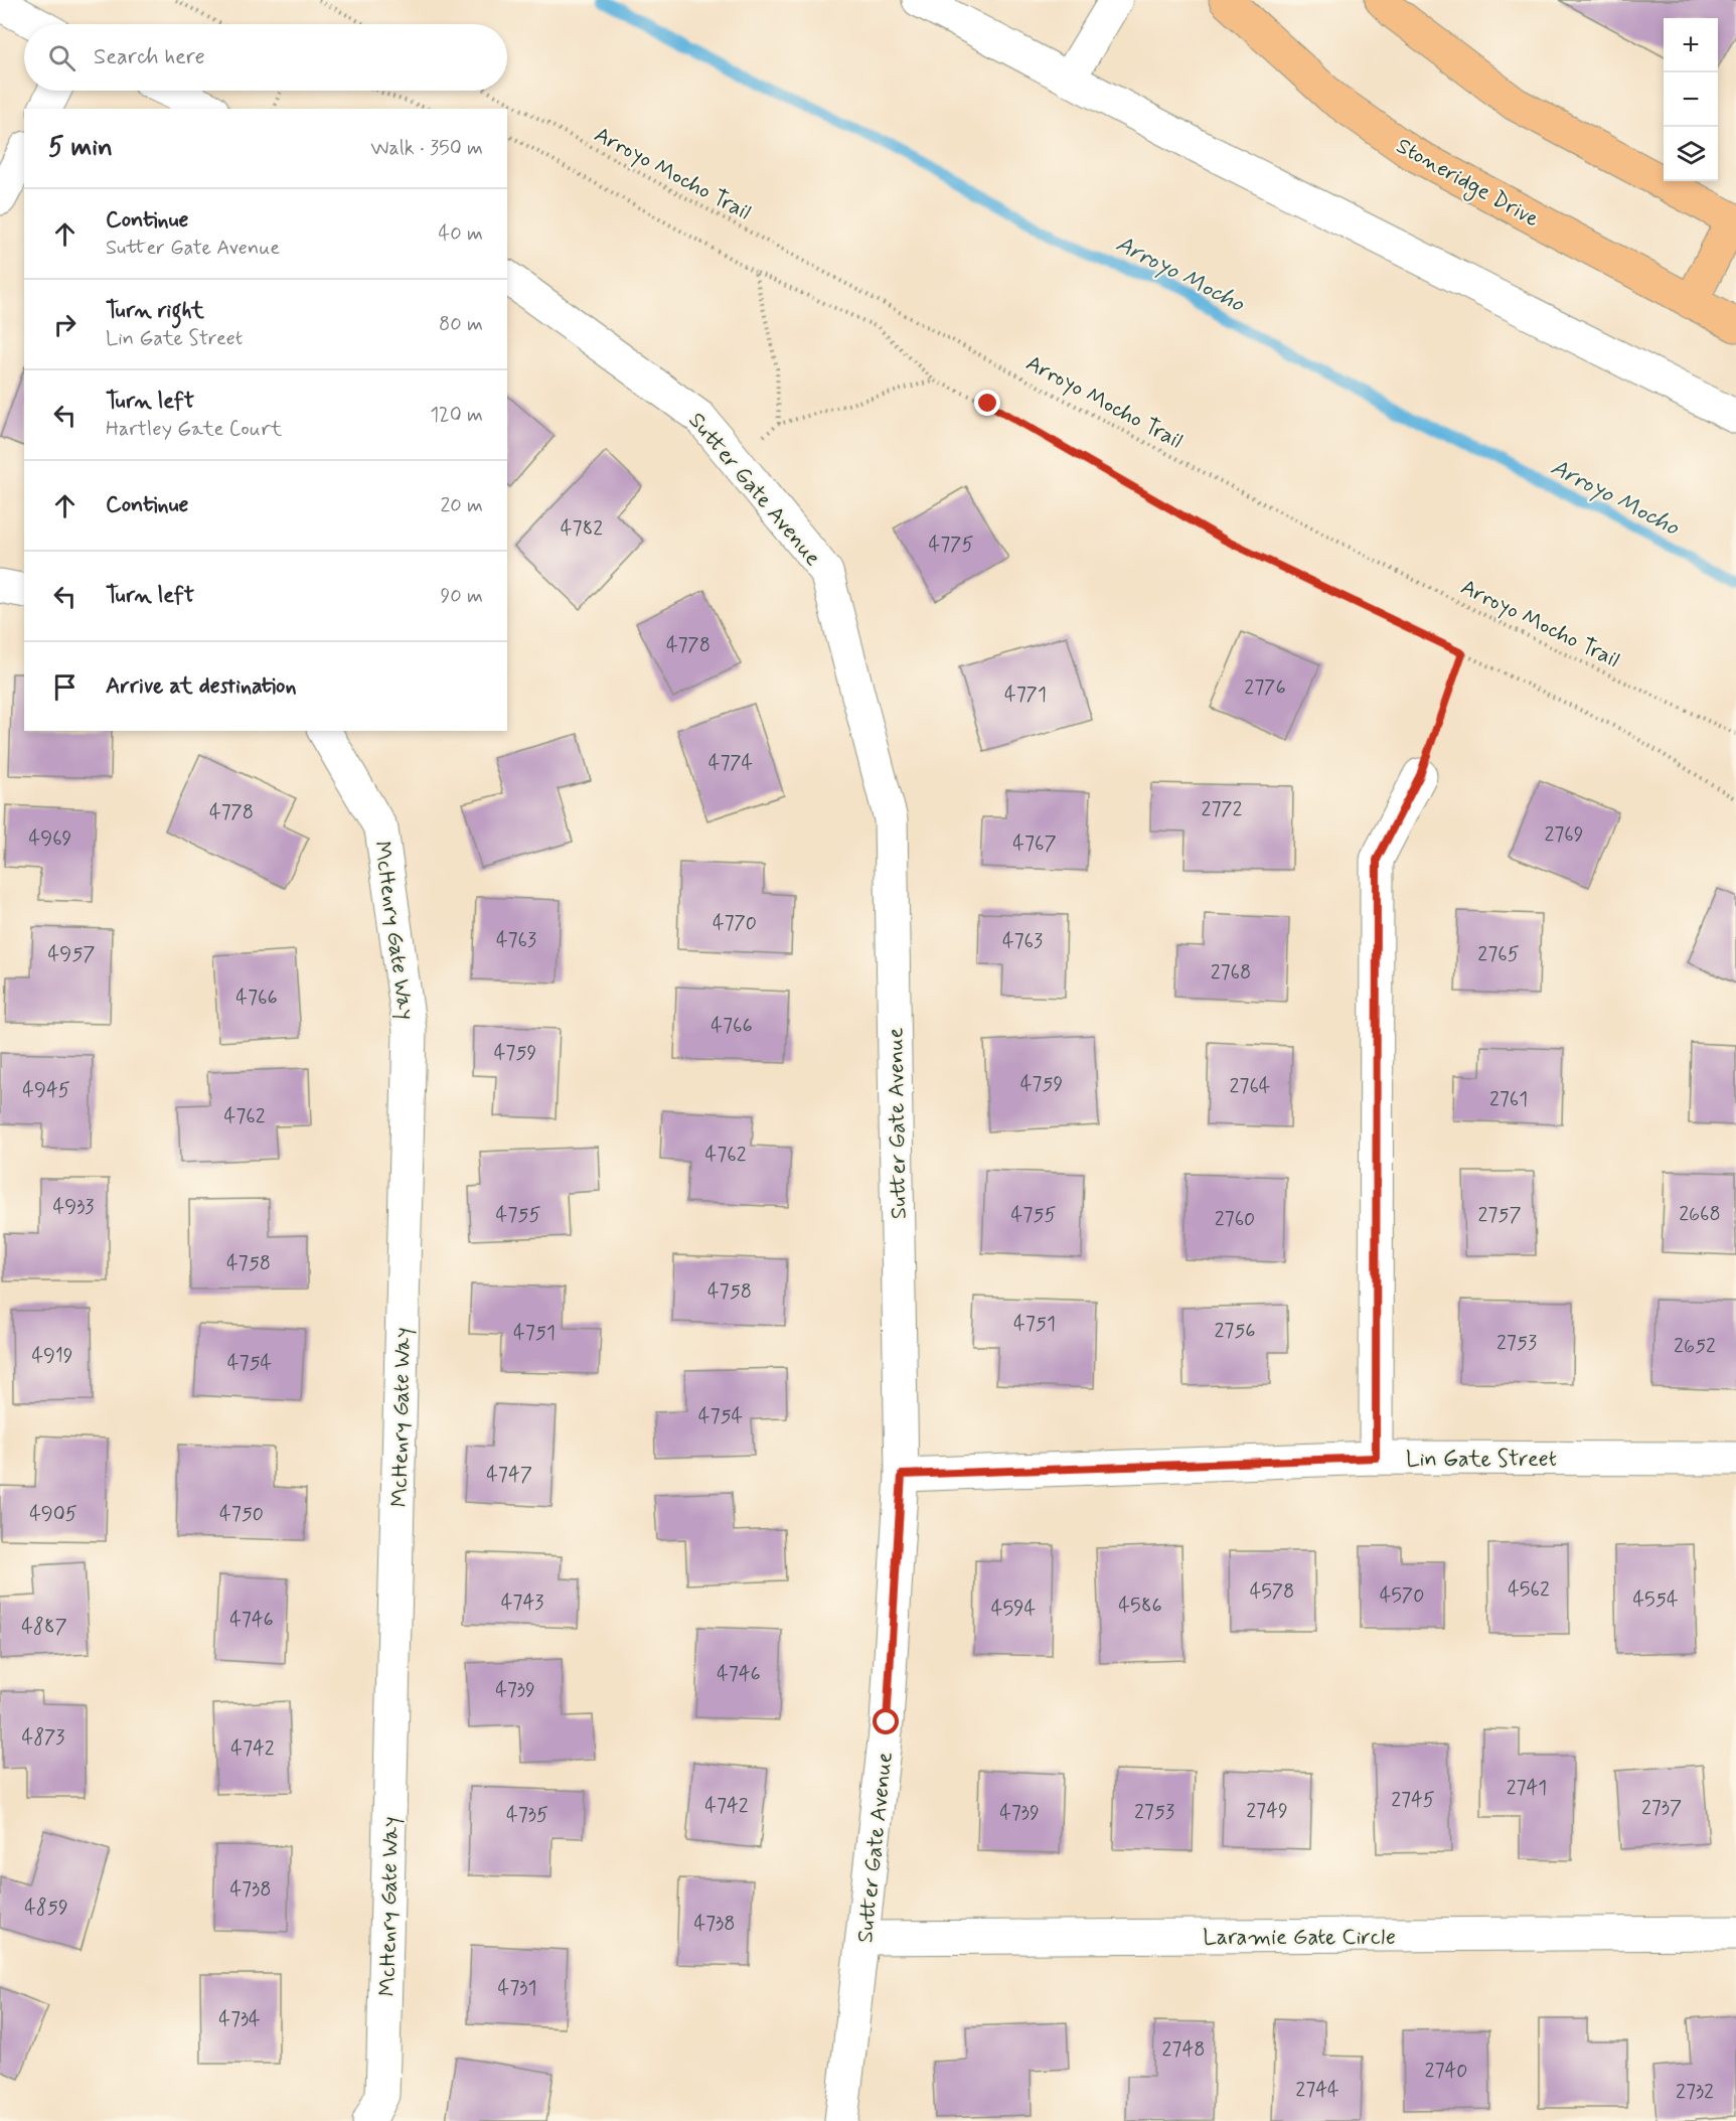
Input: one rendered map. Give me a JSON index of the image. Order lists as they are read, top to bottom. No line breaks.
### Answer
{"streets":{"main road":["Stoneridge Drive"],"street":["Sutter Gate Avenue","McHenry Gate Way","Lin Gate Street","Laramie Gate Circle"],"path":["Arroyo Mocho Trail"]},"crossings":[["Sutter Gate Avenue","Lin Gate Street"],["Sutter Gate Avenue","Laramie Gate Circle"]],"water":["Arroyo Mocho"],"house_numbers":["4782","4775","4778","2776","4771","4774","2772","4778","2769","4969","4767","4770","4763","4763","4957","2765","2768","4766","4766","4759","4759","2764","4945","2761","4762","4762","4933","2668","4755","4755","2757","2760","4758","4758","4751","2756","4751","2753","2652","4919","4754","4754","4747","4905","4750","4562","4578","4570","4554","4743","4586","4594","4746","4887","4746","4739","4873","4742","2741","2745","4742","2737","2749","2753","4739","4735","4738","4859","4738","4731","4734","2748","2740","2744","2732"],"page":{"map_buttons":["+","−"],"search":"Search here","heading":["5 min","Walk · 350 m"],"list":[["Continue","Sutter Gate Avenue","40 m"],["Turn right","Lin Gate Street","80 m"],["Turn left","Hartley Gate Court","120 m"],["Continue","20 m"],["Turn left","90 m"],"Arrive at destination"]}}
